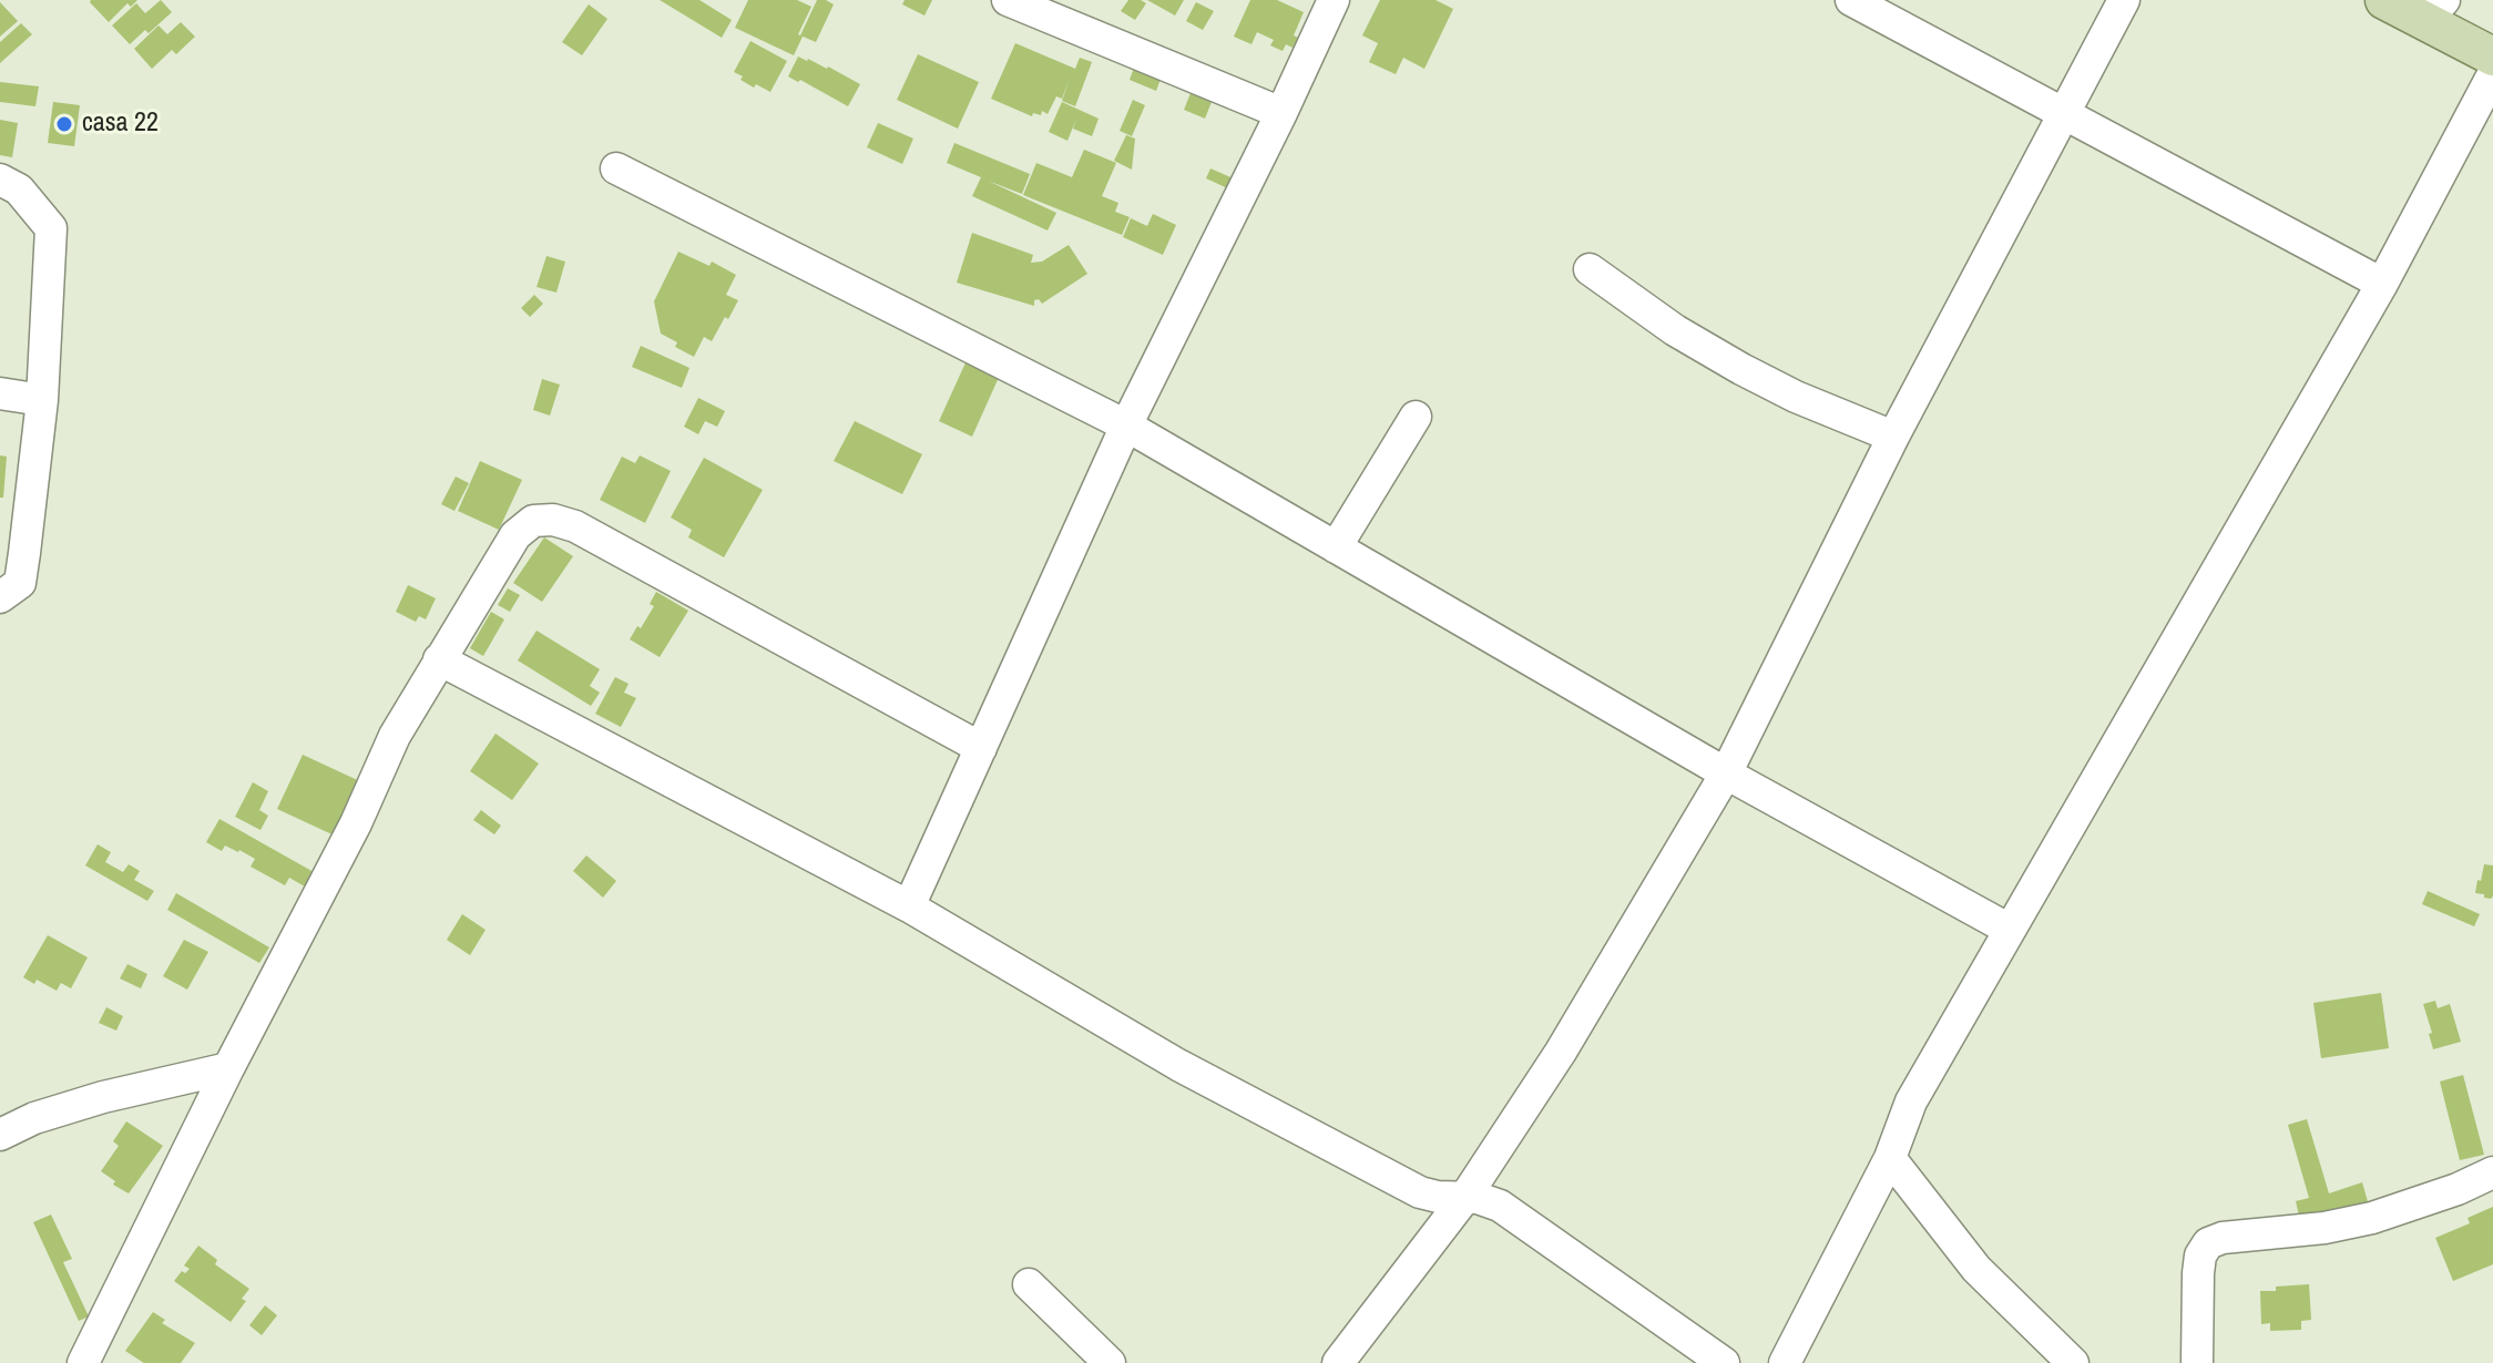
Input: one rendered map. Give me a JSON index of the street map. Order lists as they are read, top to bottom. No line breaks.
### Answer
{"places":["casa 22"]}
